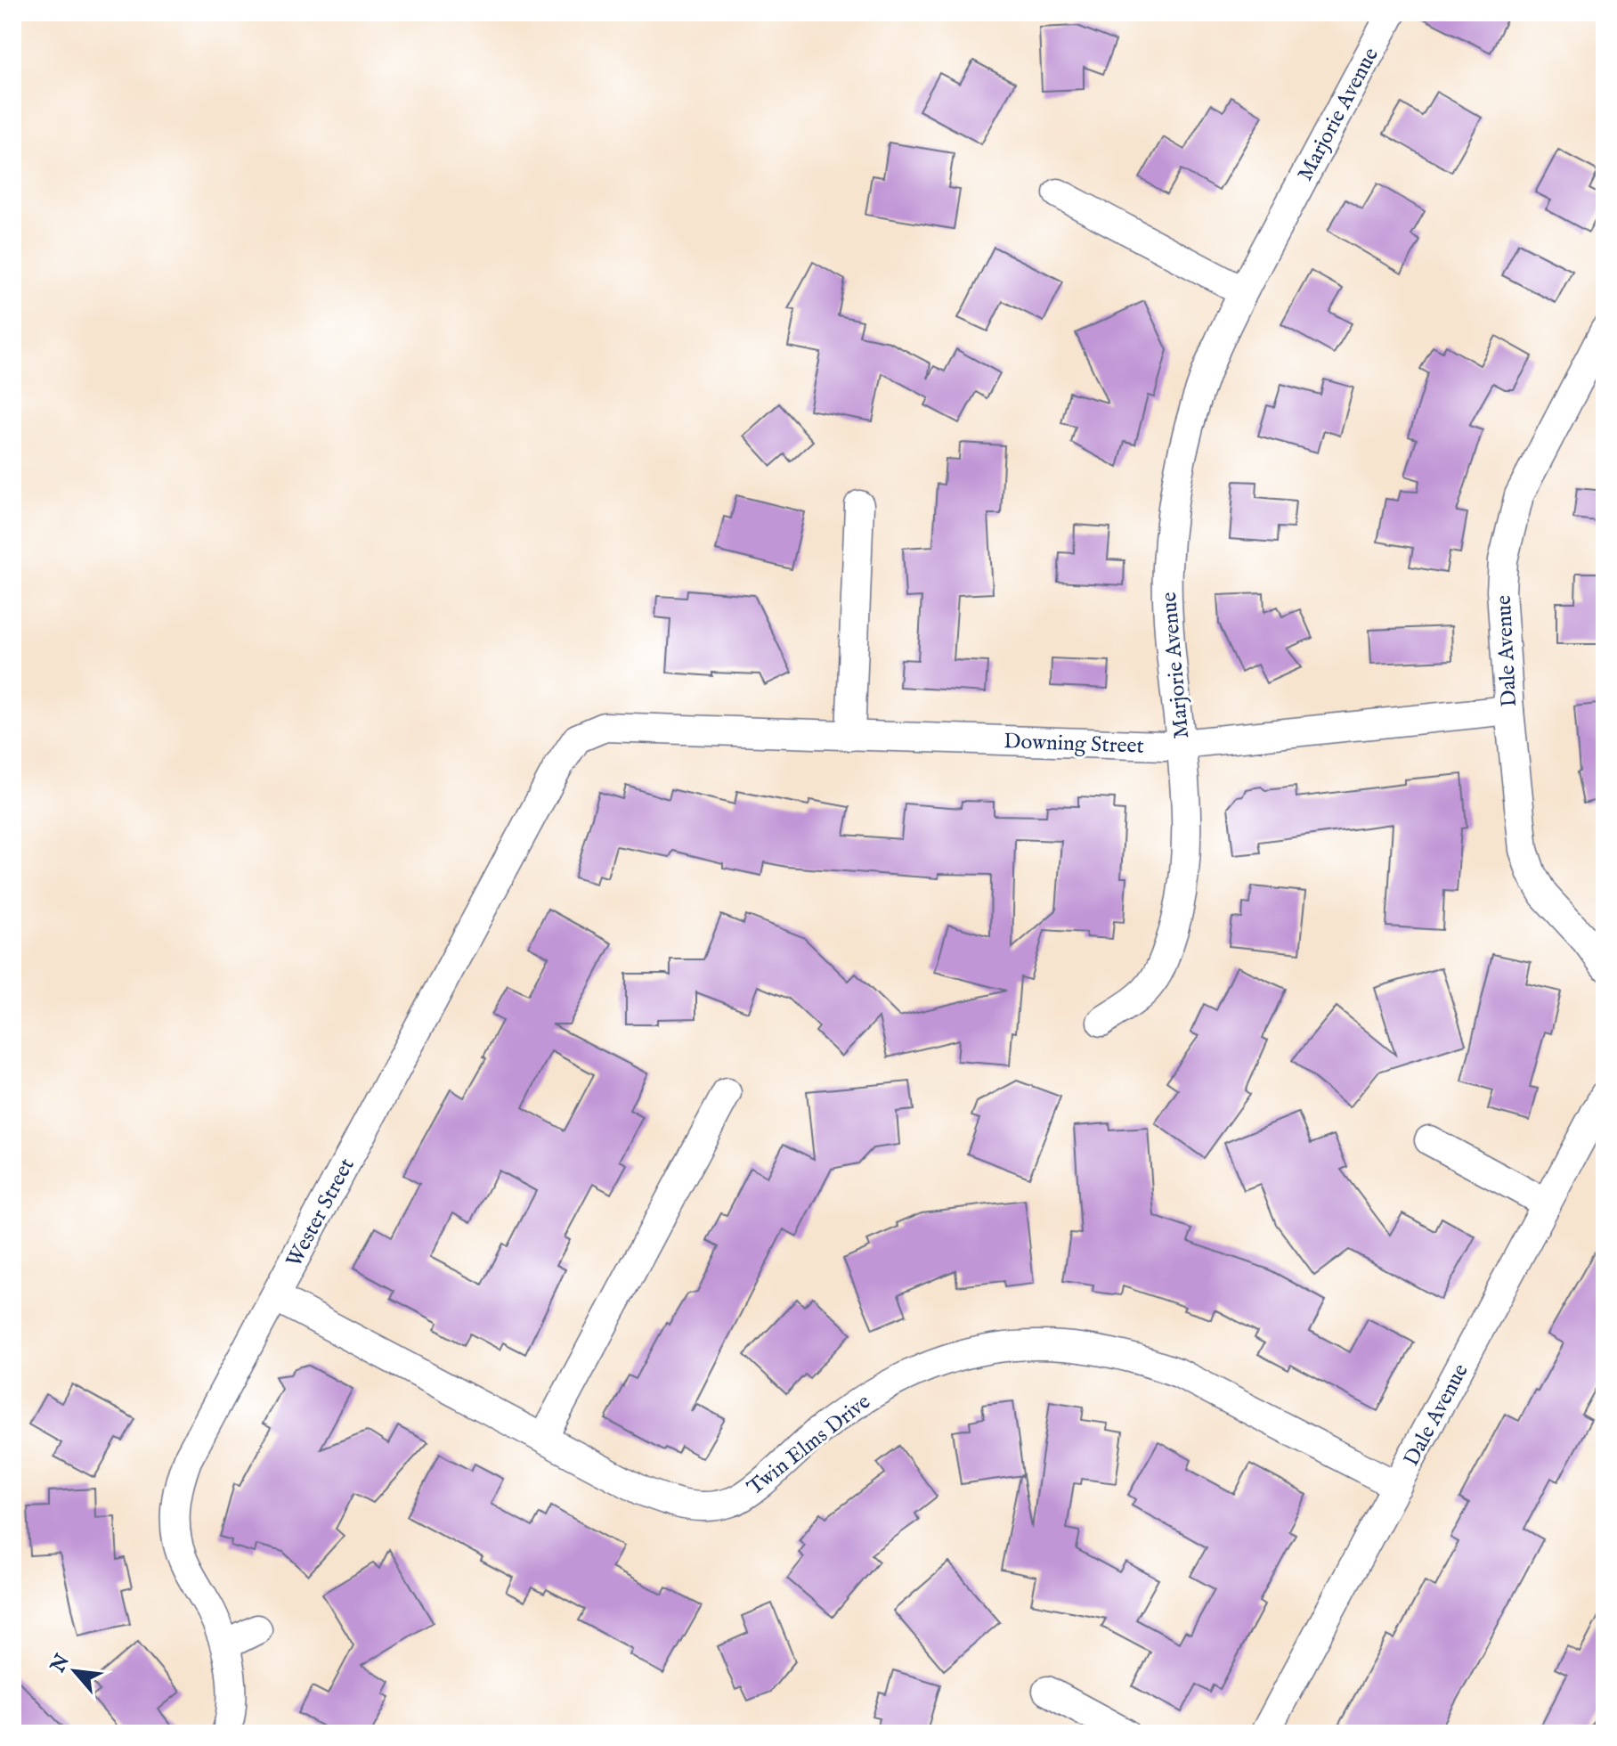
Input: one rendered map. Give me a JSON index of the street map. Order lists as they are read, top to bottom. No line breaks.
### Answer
{"streets":{"street":["Marjorie Avenue","Dale Avenue","Downing Street","Wester Street","Twin Elms Drive"]},"crossings":[["Marjorie Avenue","Downing Street"],["Dale Avenue","Downing Street"],["Dale Avenue","Twin Elms Drive"],["Downing Street","Wester Street"],["Wester Street","Twin Elms Drive"]],"north":"top left"}
